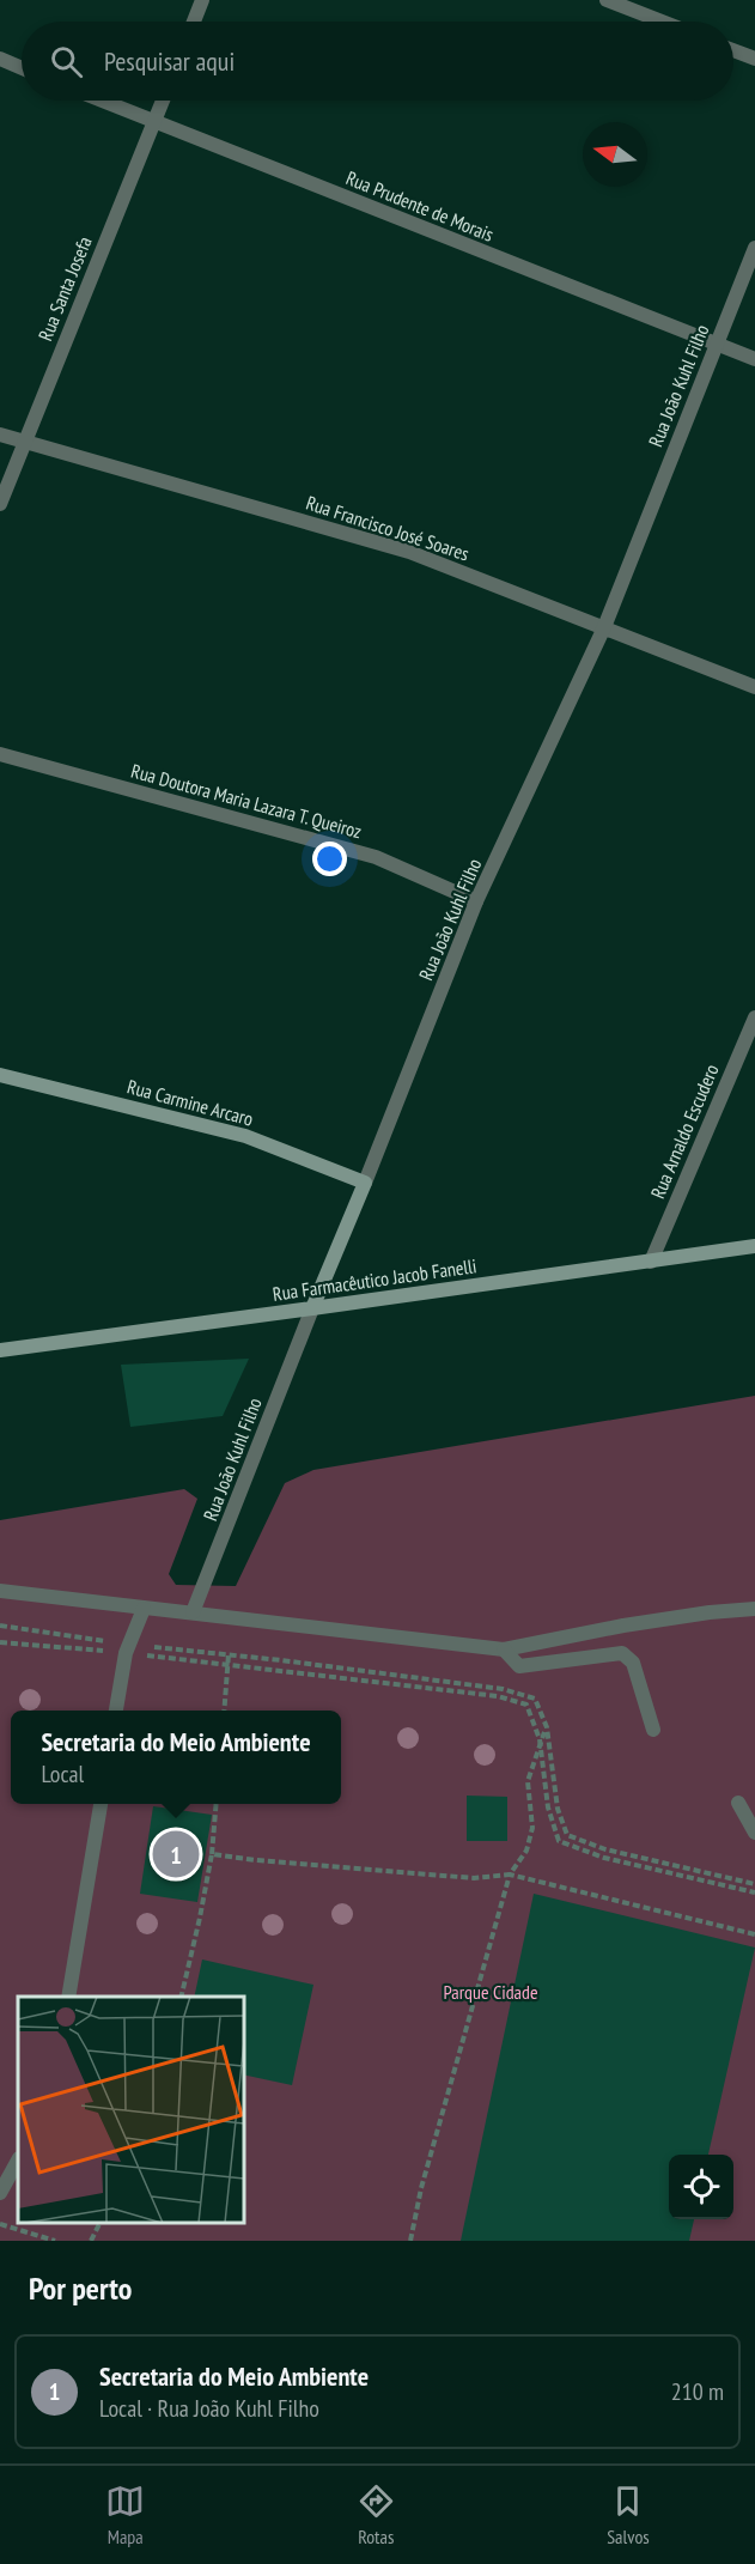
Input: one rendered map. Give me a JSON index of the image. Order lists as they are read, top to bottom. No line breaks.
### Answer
{"streets":{"main road":["Rua João Kuhl Filho","Rua Carmine Arcaro","Rua Farmacêutico Jacob Fanelli"],"street":["Rua Prudente de Morais","Rua Santa Josefa","Rua Francisco José Soares","Rua Doutora Maria Lazara T. Queiroz","Rua Arnaldo Escudero"]},"crossings":[["Rua Prudente de Morais","Rua Santa Josefa"],["Rua Prudente de Morais","Rua João Kuhl Filho"],["Rua Santa Josefa","Rua Francisco José Soares"],["Rua João Kuhl Filho","Rua Francisco José Soares"],["Rua João Kuhl Filho","Rua Doutora Maria Lazara T. Queiroz"],["Rua João Kuhl Filho","Rua Carmine Arcaro"],["Rua João Kuhl Filho","Rua Farmacêutico Jacob Fanelli"],["Rua Arnaldo Escudero","Rua Farmacêutico Jacob Fanelli"]],"parks":["Parque Cidade"],"north":"left","page":{"search":"Pesquisar aqui","popup":["Secretaria do Meio Ambiente","Local"],"pins":"1","heading":"Por perto","list":[{"mark":"1","name":"Secretaria do Meio Ambiente","note":"Local · Rua João Kuhl Filho","value":"210 m"}],"nav":["Mapa","Rotas","Salvos"]}}
